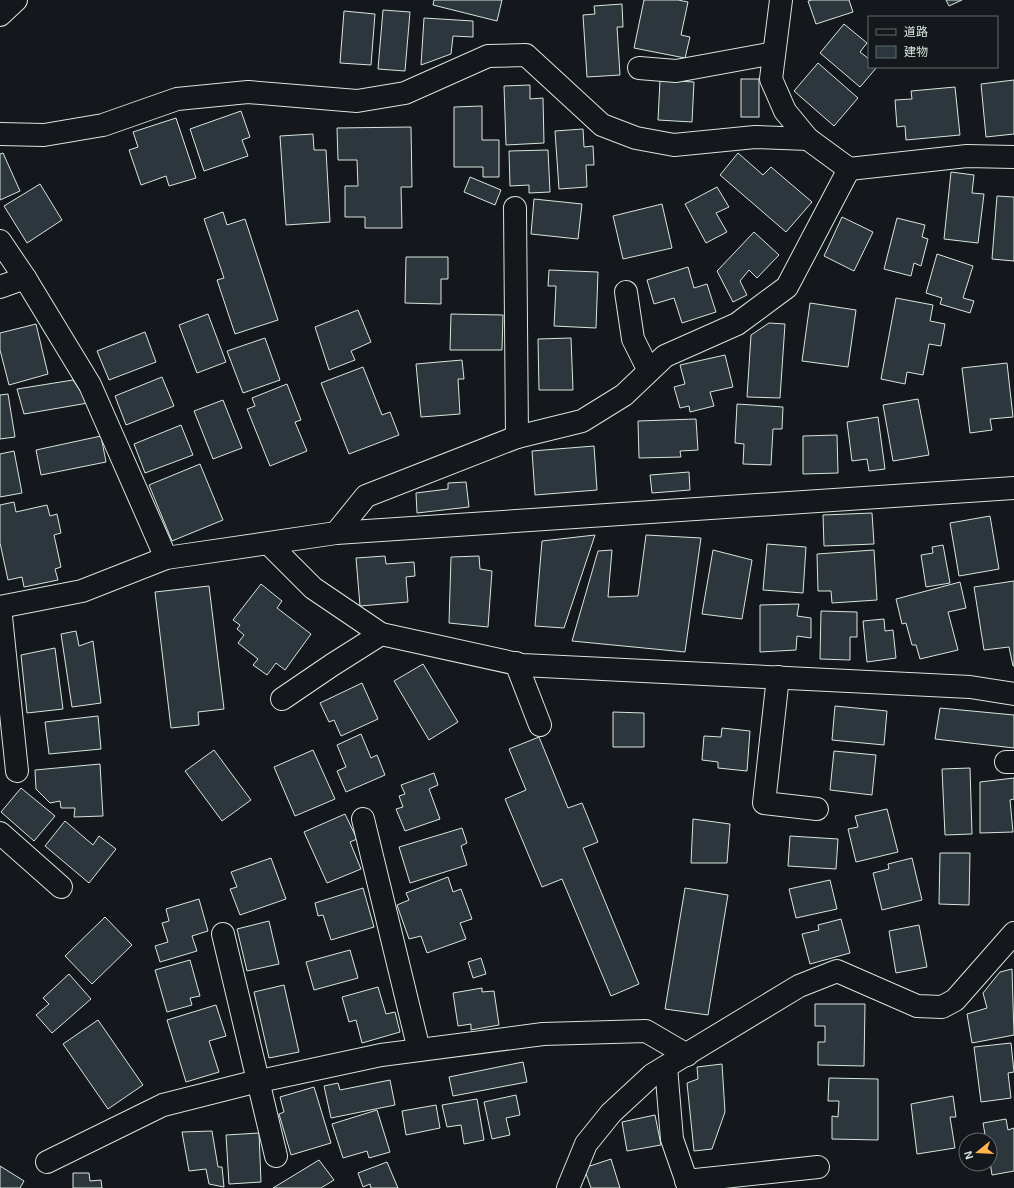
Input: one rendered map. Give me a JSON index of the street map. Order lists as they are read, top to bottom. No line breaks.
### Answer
{"legend":["道路","建物"],"north":"left"}
